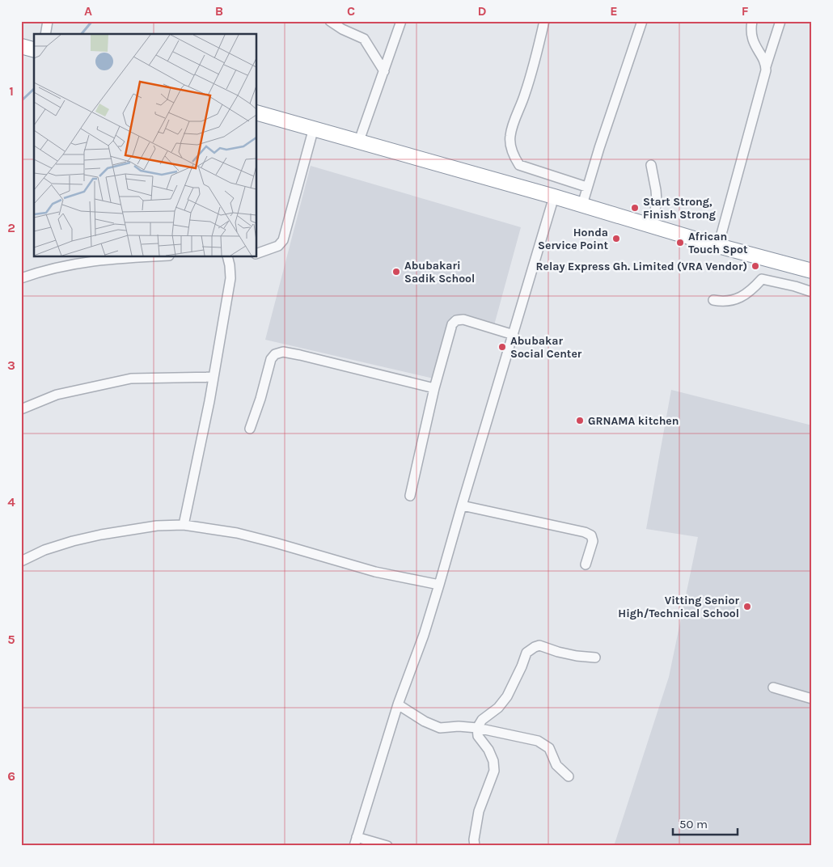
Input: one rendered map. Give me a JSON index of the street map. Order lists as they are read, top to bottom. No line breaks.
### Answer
{"places":["Start Strong, Finish Strong","Honda Service Point","African Touch Spot","Relay Express Gh. Limited (VRA Vendor)","Abubakari Sadik School","Abubakar Social Center","GRNAMA kitchen","Vitting Senior High/Technical School"],"scale_bar":"50 m","grid":{"columns":["A","B","C","D","E","F"],"rows":["1","2","3","4","5","6"]}}
